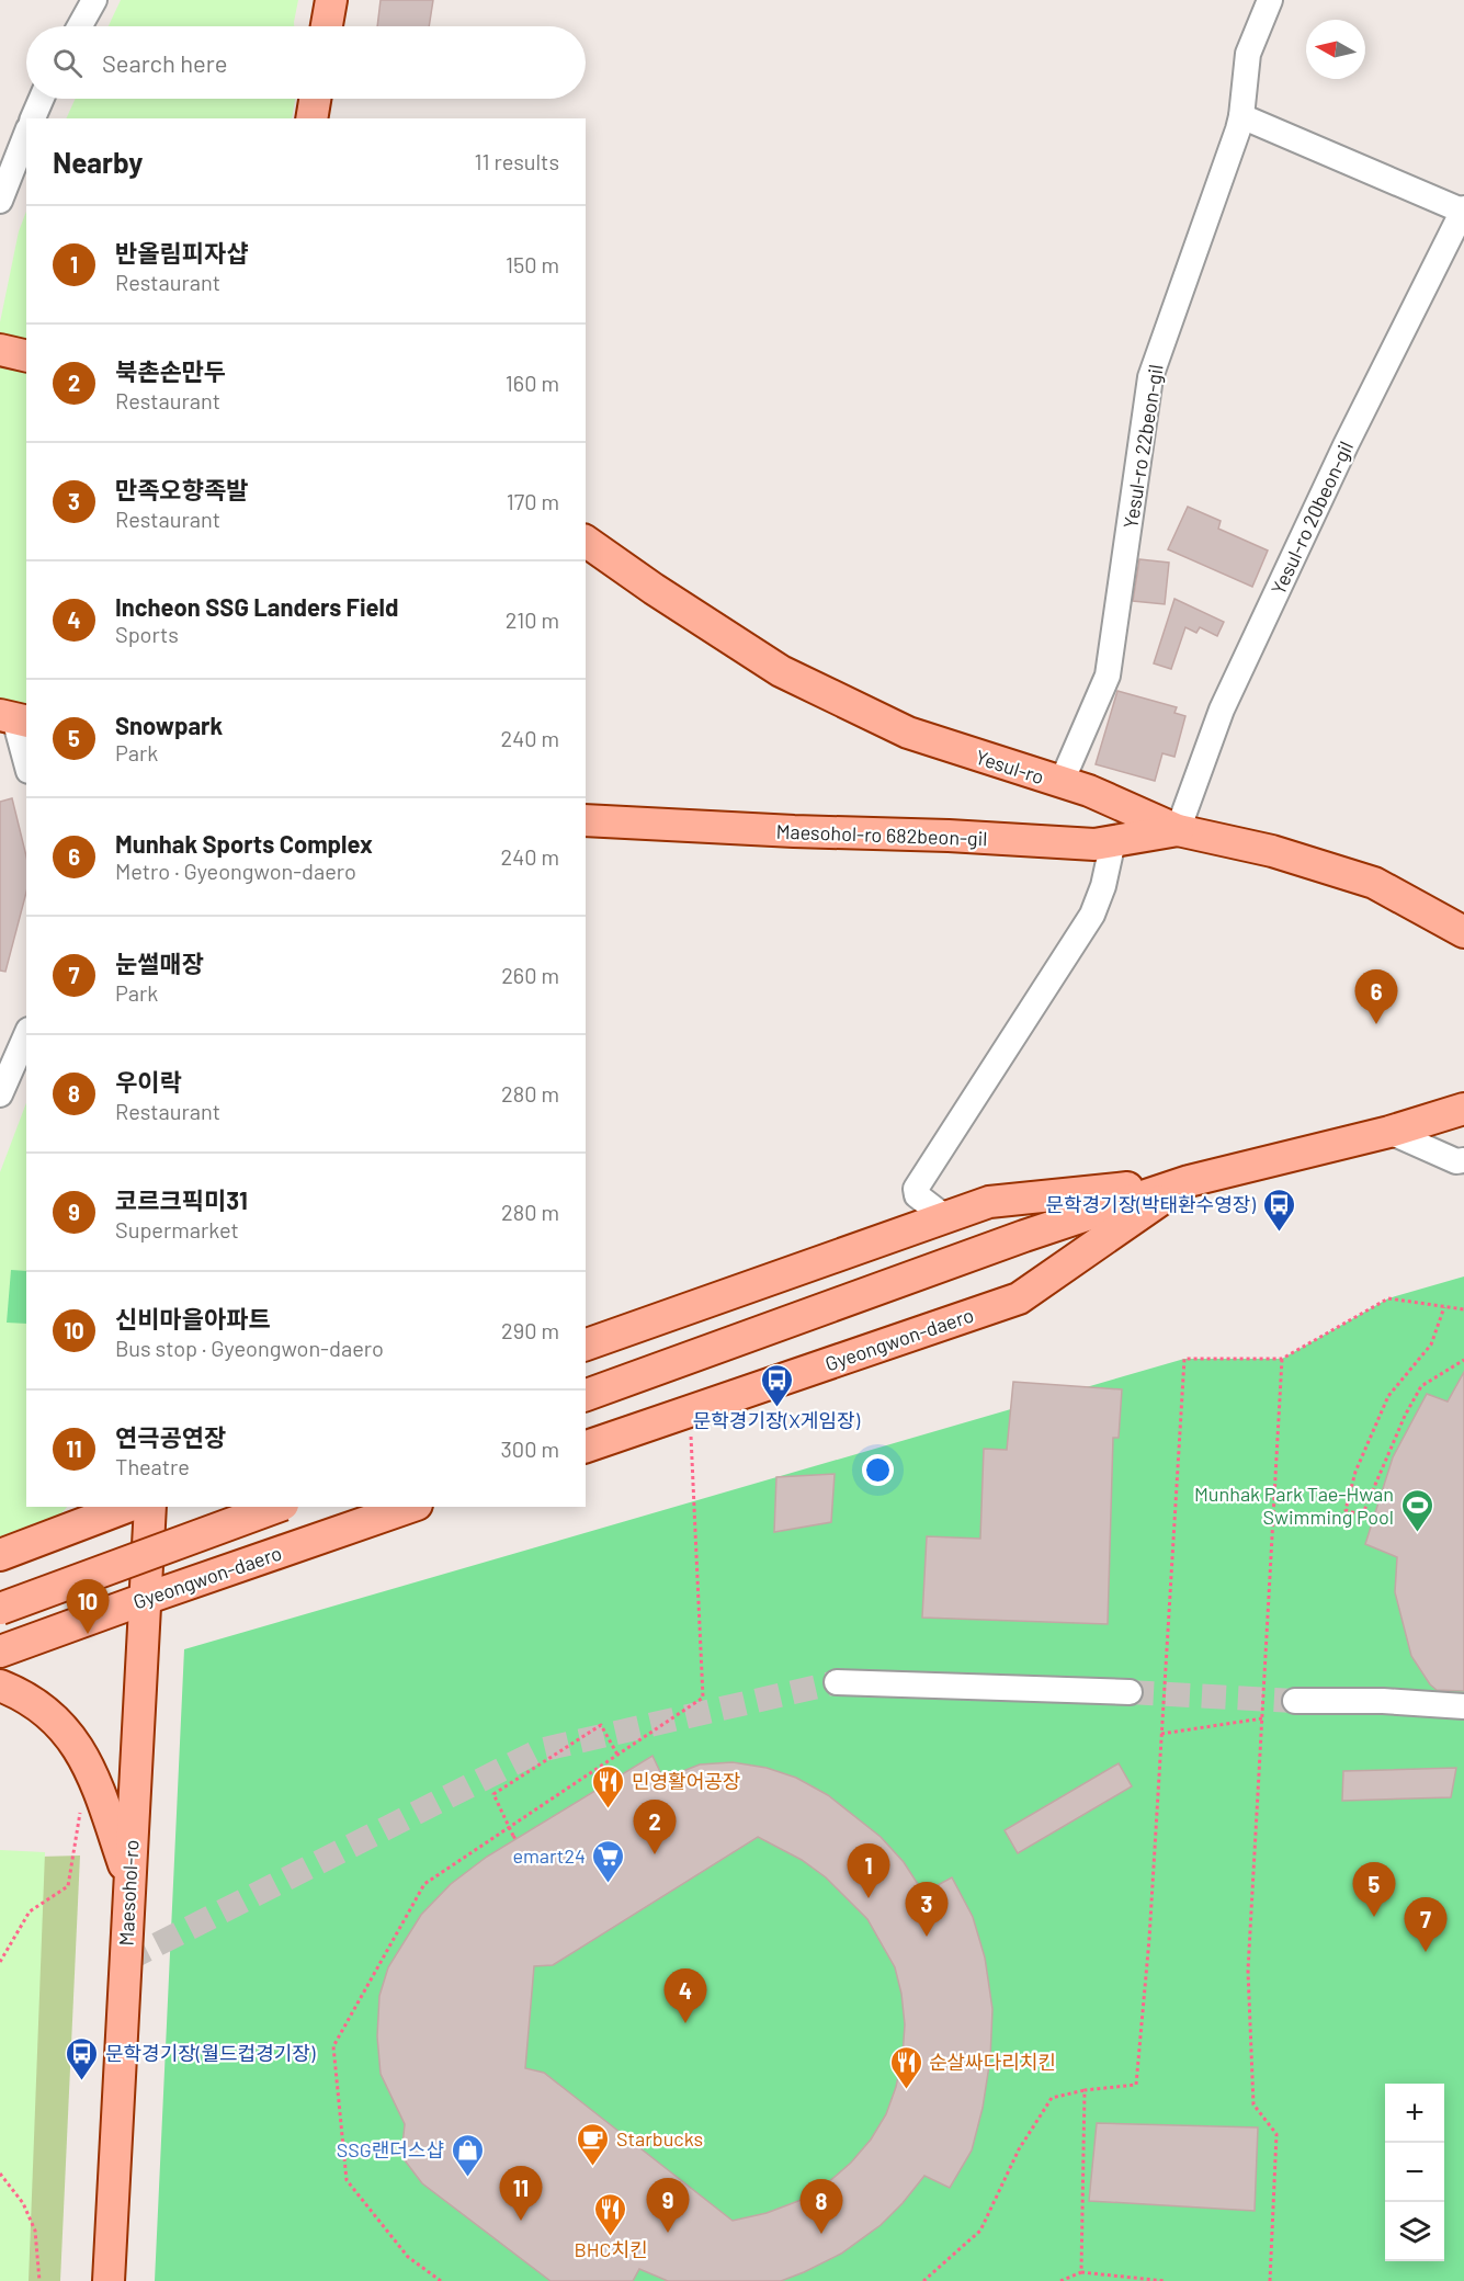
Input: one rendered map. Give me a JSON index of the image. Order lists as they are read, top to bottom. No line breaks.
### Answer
{"streets":{"main road":["Yesul-ro","Maesohol-ro 682beon-gil","Gyeongwon-daero","Maesohol-ro"],"street":["Yesul-ro 22beon-gil","Yesul-ro 20beon-gil"]},"crossings":[["Yesul-ro 22beon-gil","Yesul-ro 20beon-gil"],["Yesul-ro 22beon-gil","Yesul-ro"],["Yesul-ro 20beon-gil","Yesul-ro"],["Yesul-ro 20beon-gil","Maesohol-ro 682beon-gil"],["Yesul-ro","Maesohol-ro 682beon-gil"],["Gyeongwon-daero","Maesohol-ro"]],"places":{"bus stop":["문학경기장(박태환수영장)","문학경기장(X게임장)","문학경기장(월드컵경기장)"],"sports":["Munhak Park Tae-Hwan Swimming Pool"],"restaurant":["민영활어공장","순살싸다리치킨","BHC치킨"],"supermarket":["emart24"],"cafe":["Starbucks"],"shop":["SSG랜더스샵"]},"north":"left","page":{"search":"Search here","heading":["Nearby","11 results"],"list":[{"mark":"1","name":"반올림피자샵","note":"Restaurant","value":"150 m"},{"mark":"2","name":"북촌손만두","note":"Restaurant","value":"160 m"},{"mark":"3","name":"만족오향족발","note":"Restaurant","value":"170 m"},{"mark":"4","name":"Incheon SSG Landers Field","note":"Sports","value":"210 m"},{"mark":"5","name":"Snowpark","note":"Park","value":"240 m"},{"mark":"6","name":"Munhak Sports Complex","note":"Metro · Gyeongwon-daero","value":"240 m"},{"mark":"7","name":"눈썰매장","note":"Park","value":"260 m"},{"mark":"8","name":"우이락","note":"Restaurant","value":"280 m"},{"mark":"9","name":"코르크픽미31","note":"Supermarket","value":"280 m"},{"mark":"10","name":"신비마을아파트","note":"Bus stop · Gyeongwon-daero","value":"290 m"},{"mark":"11","name":"연극공연장","note":"Theatre","value":"300 m"}],"pins":["6","10","2","1","5","3","7","4","11","9","8"],"map_buttons":["+","−"]}}
